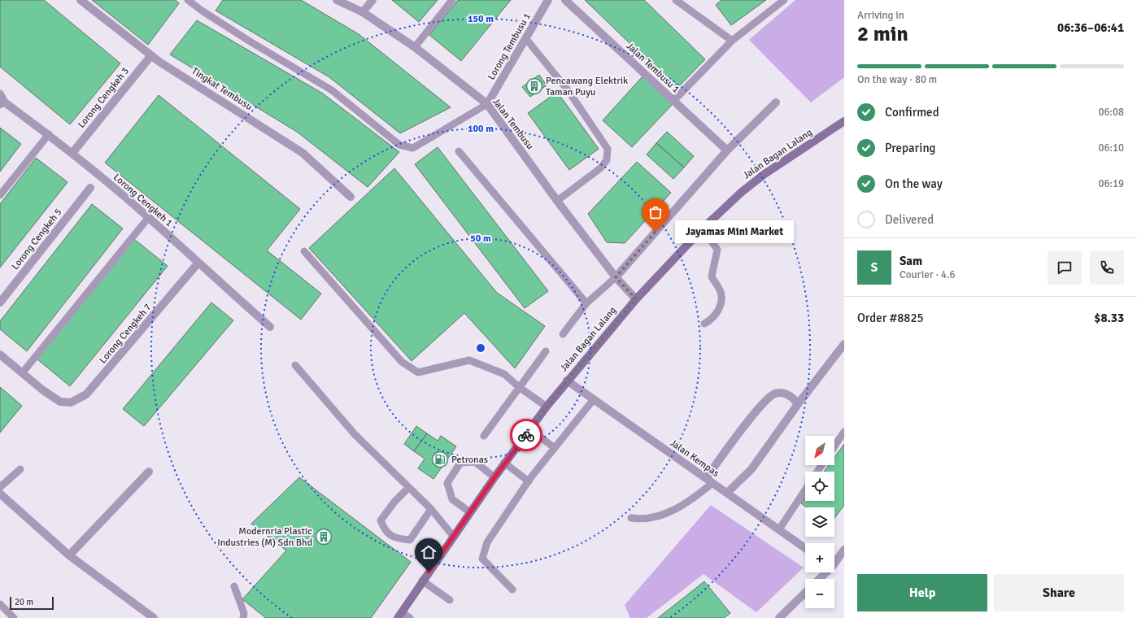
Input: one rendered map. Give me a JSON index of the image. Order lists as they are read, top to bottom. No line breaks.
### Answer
{"streets":{"main road":["Jalan Bagan Lalang"],"street":["Lorong Tembusu 1","Jalan Tembusu 1","Tingkat Tembusu","Lorong Cengkeh 3","Jalan Tembusu","Lorong Cengkeh 1","Lorong Cengkeh 5","Lorong Cengkeh 7","Jalan Kempas"]},"crossings":[["Lorong Tembusu 1","Jalan Tembusu"],["Tingkat Tembusu","Lorong Cengkeh 3"],["Lorong Cengkeh 3","Lorong Cengkeh 1"],["Jalan Tembusu","Jalan Bagan Lalang"],["Jalan Bagan Lalang","Jalan Kempas"],["Lorong Cengkeh 1","Lorong Cengkeh 7"]],"places":{"building":["Pencawang Elektrik Taman Puyu","Modernria Plastic Industries (M) Sdn Bhd"],"other":["Jayamas Mini Market"],"fuel station":["Petronas"]},"scale_bar":"20 m","north":"bottom left","page":{"heading":["2 min","Arriving in","06:36–06:41"],"panel":["Sam","Courier · 4.6","Order #8825","$8.33"],"bar":"On the way · 80 m","list":[["Confirmed","06:08"],["Preparing","06:10"],["On the way","06:19"],"Delivered"],"bubble":"Jayamas Mini Market","round":"S","map_buttons":["+","−"],"buttons":["Help","Share"],"scale":"20 m"},"rings":["150 m","100 m","50 m"]}
